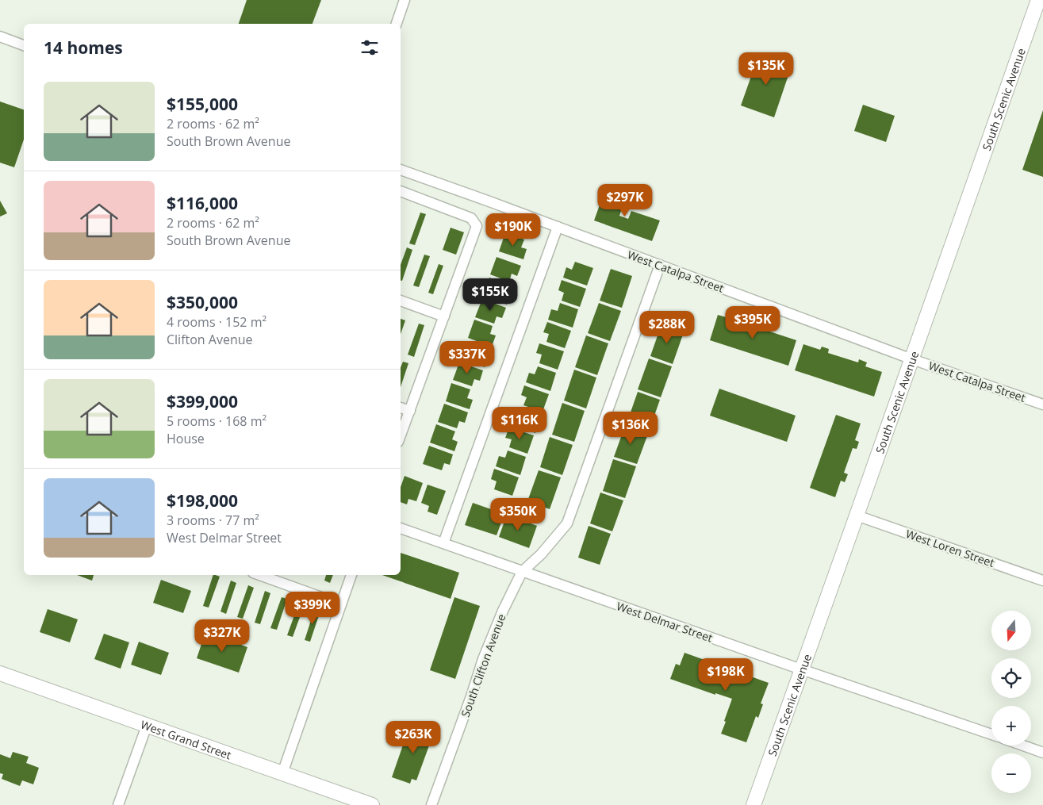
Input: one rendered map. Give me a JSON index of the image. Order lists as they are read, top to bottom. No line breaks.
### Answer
{"streets":{"main road":["South Scenic Avenue","West Grand Street"],"street":["West Catalpa Street","West Loren Street","West Delmar Street","South Clifton Avenue"]},"crossings":[["South Scenic Avenue","West Catalpa Street"],["South Scenic Avenue","West Loren Street"],["South Scenic Avenue","West Delmar Street"],["West Delmar Street","South Clifton Avenue"]],"north":"bottom","page":{"heading":"14 homes","price":["$135K","$297K","$190K","$155K","$395K","$288K","$337K","$116K","$136K","$350K","$399K","$327K","$198K","$263K"],"list":[{"name":"$155,000","note":"2 rooms · 62 m² · South Brown Avenue"},{"name":"$116,000","note":"2 rooms · 62 m² · South Brown Avenue"},{"name":"$350,000","note":"4 rooms · 152 m² · Clifton Avenue"},{"name":"$399,000","note":"5 rooms · 168 m² · House"},{"name":"$198,000","note":"3 rooms · 77 m² · West Delmar Street"}],"map_buttons":["+","−"]}}
